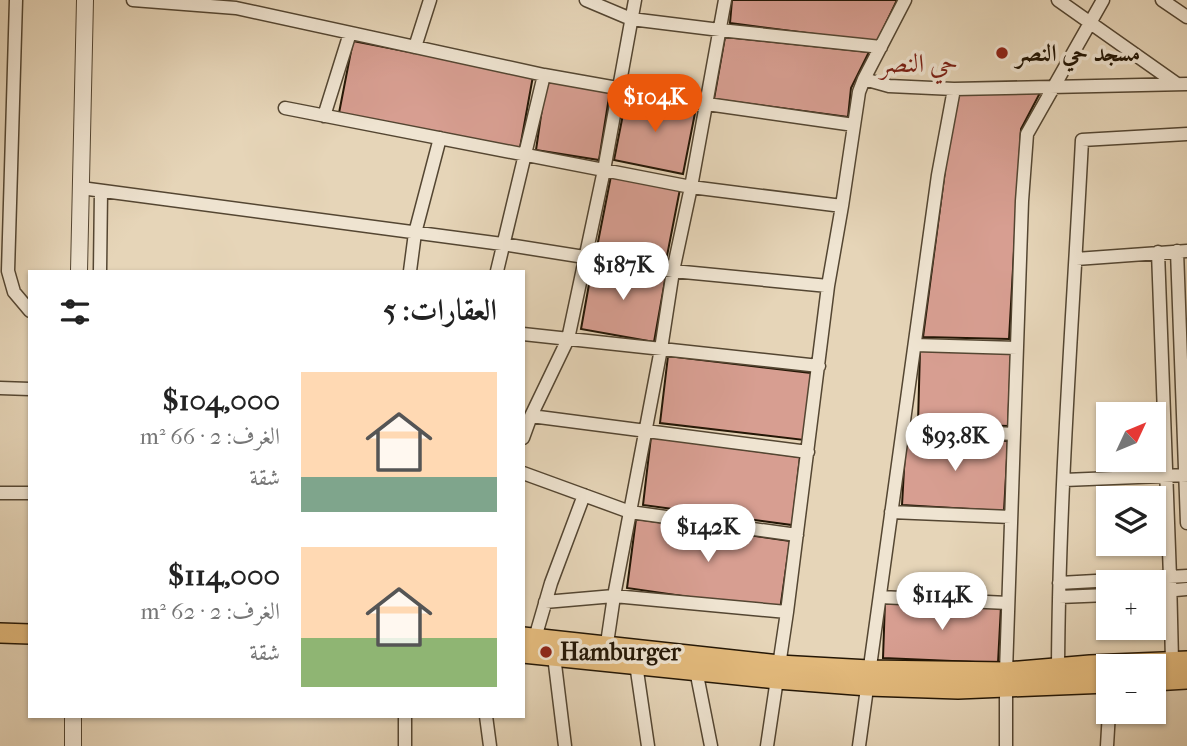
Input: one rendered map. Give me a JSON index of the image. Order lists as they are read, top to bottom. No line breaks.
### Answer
{"districts":["حي النصر"],"places":["مسجد حي النصر","Hamburger"],"north":"top right","page":{"price":["$104K","$187K","$93.8K","$142K","$114K"],"heading":"العقارات: 5","list":[{"name":"$104,000","note":"الغرف: 2 · 66 m² · شقة"},{"name":"$114,000","note":"الغرف: 2 · 62 m² · شقة"}],"map_buttons":["+","−"]}}
